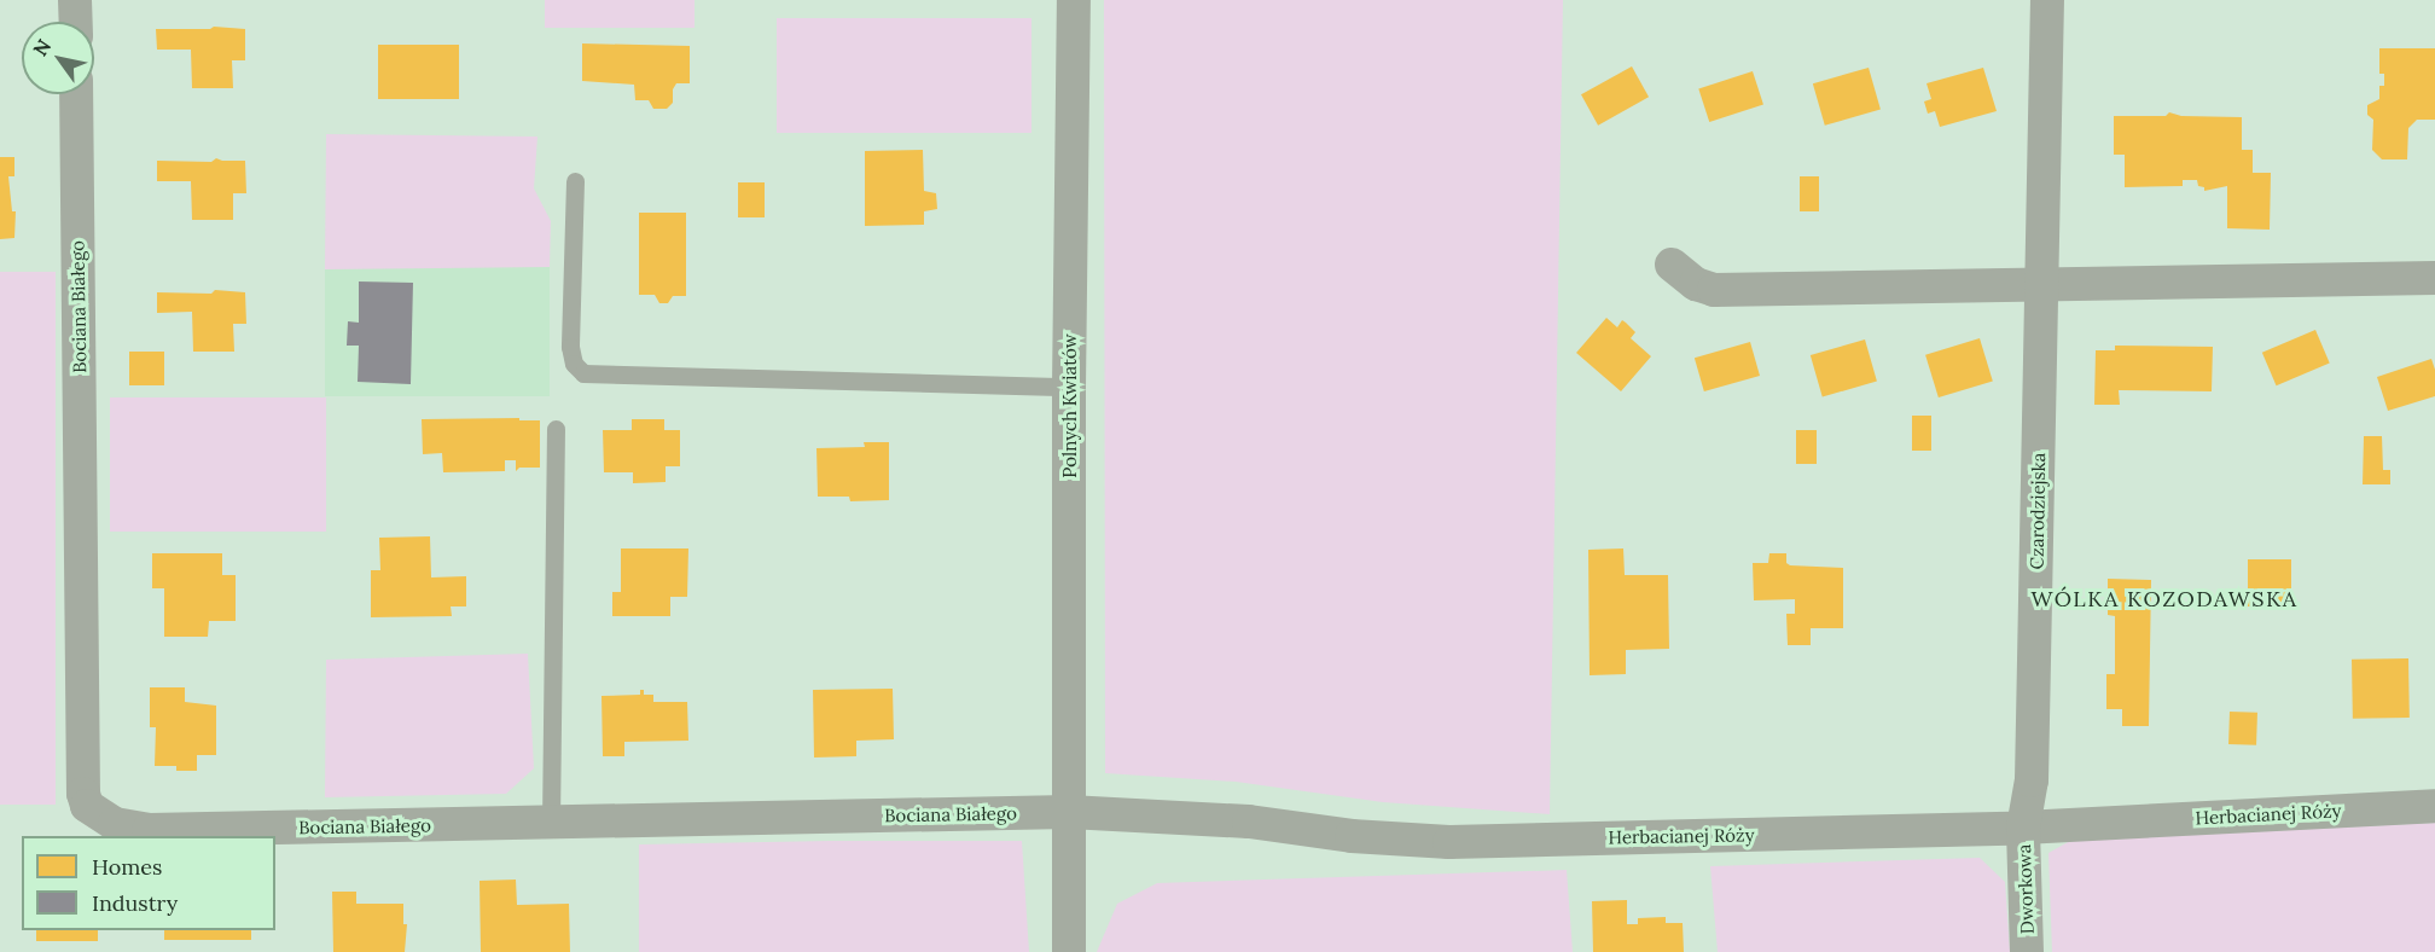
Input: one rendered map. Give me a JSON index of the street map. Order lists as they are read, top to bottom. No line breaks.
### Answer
{"streets":{"street":["Bociana Białego","Polnych Kwiatów","Czarodziejska","Herbacianej Róży","Dworkowa"]},"crossings":[["Bociana Białego","Polnych Kwiatów"],["Bociana Białego","Herbacianej Róży"],["Polnych Kwiatów","Herbacianej Róży"],["Czarodziejska","Herbacianej Róży"],["Czarodziejska","Dworkowa"],["Herbacianej Róży","Dworkowa"]],"districts":["WÓLKA KOZODAWSKA"],"legend":["Homes","Industry"],"north":"top left"}
